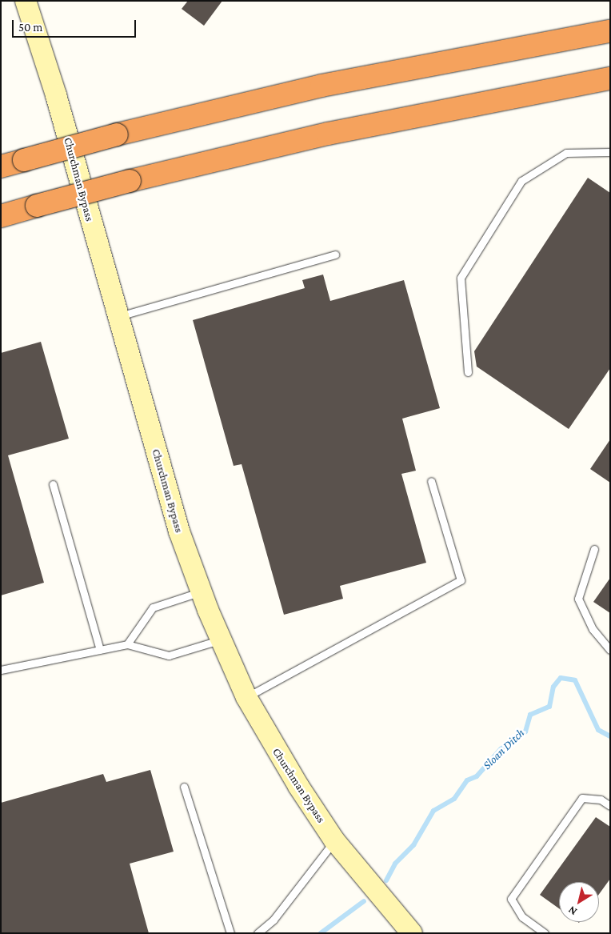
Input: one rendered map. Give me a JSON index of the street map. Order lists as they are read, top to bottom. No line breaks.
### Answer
{"streets":{"street":["Churchman Bypass"]},"water":["Sloan Ditch"],"scale_bar":"50 m","north":"bottom left"}
